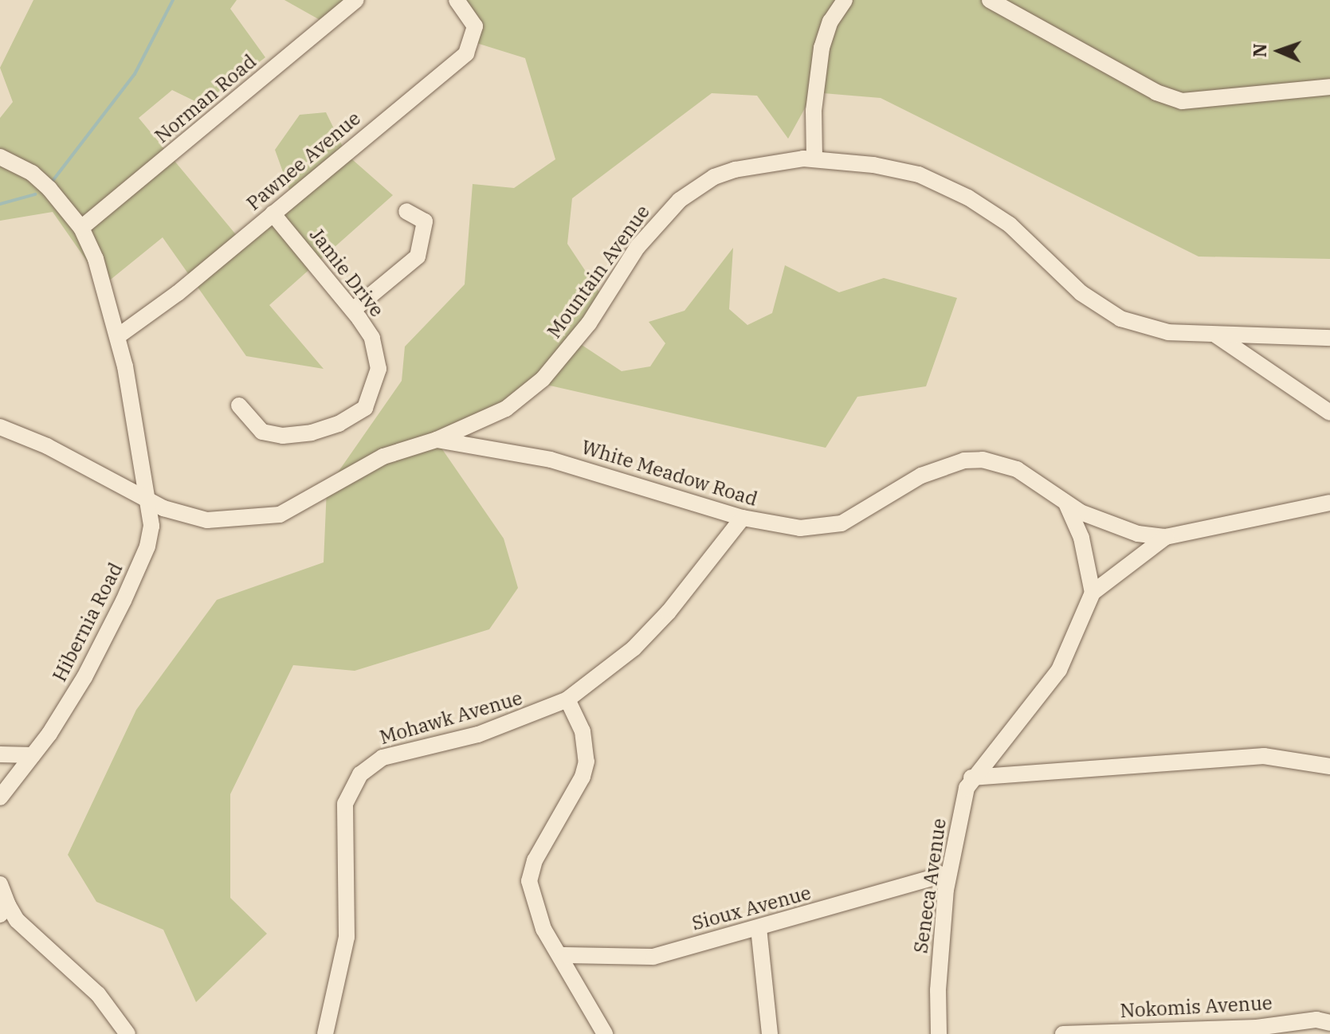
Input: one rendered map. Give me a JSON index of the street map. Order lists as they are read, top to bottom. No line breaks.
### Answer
{"streets":{"street":["Norman Road","Pawnee Avenue","Mountain Avenue","Jamie Drive","White Meadow Road","Hibernia Road","Mohawk Avenue","Seneca Avenue","Sioux Avenue","Nokomis Avenue"]},"crossings":[["Norman Road","Hibernia Road"],["Pawnee Avenue","Jamie Drive"],["Pawnee Avenue","Hibernia Road"],["Mountain Avenue","White Meadow Road"],["White Meadow Road","Hibernia Road"],["White Meadow Road","Mohawk Avenue"],["White Meadow Road","Seneca Avenue"],["Seneca Avenue","Sioux Avenue"]],"north":"left"}
